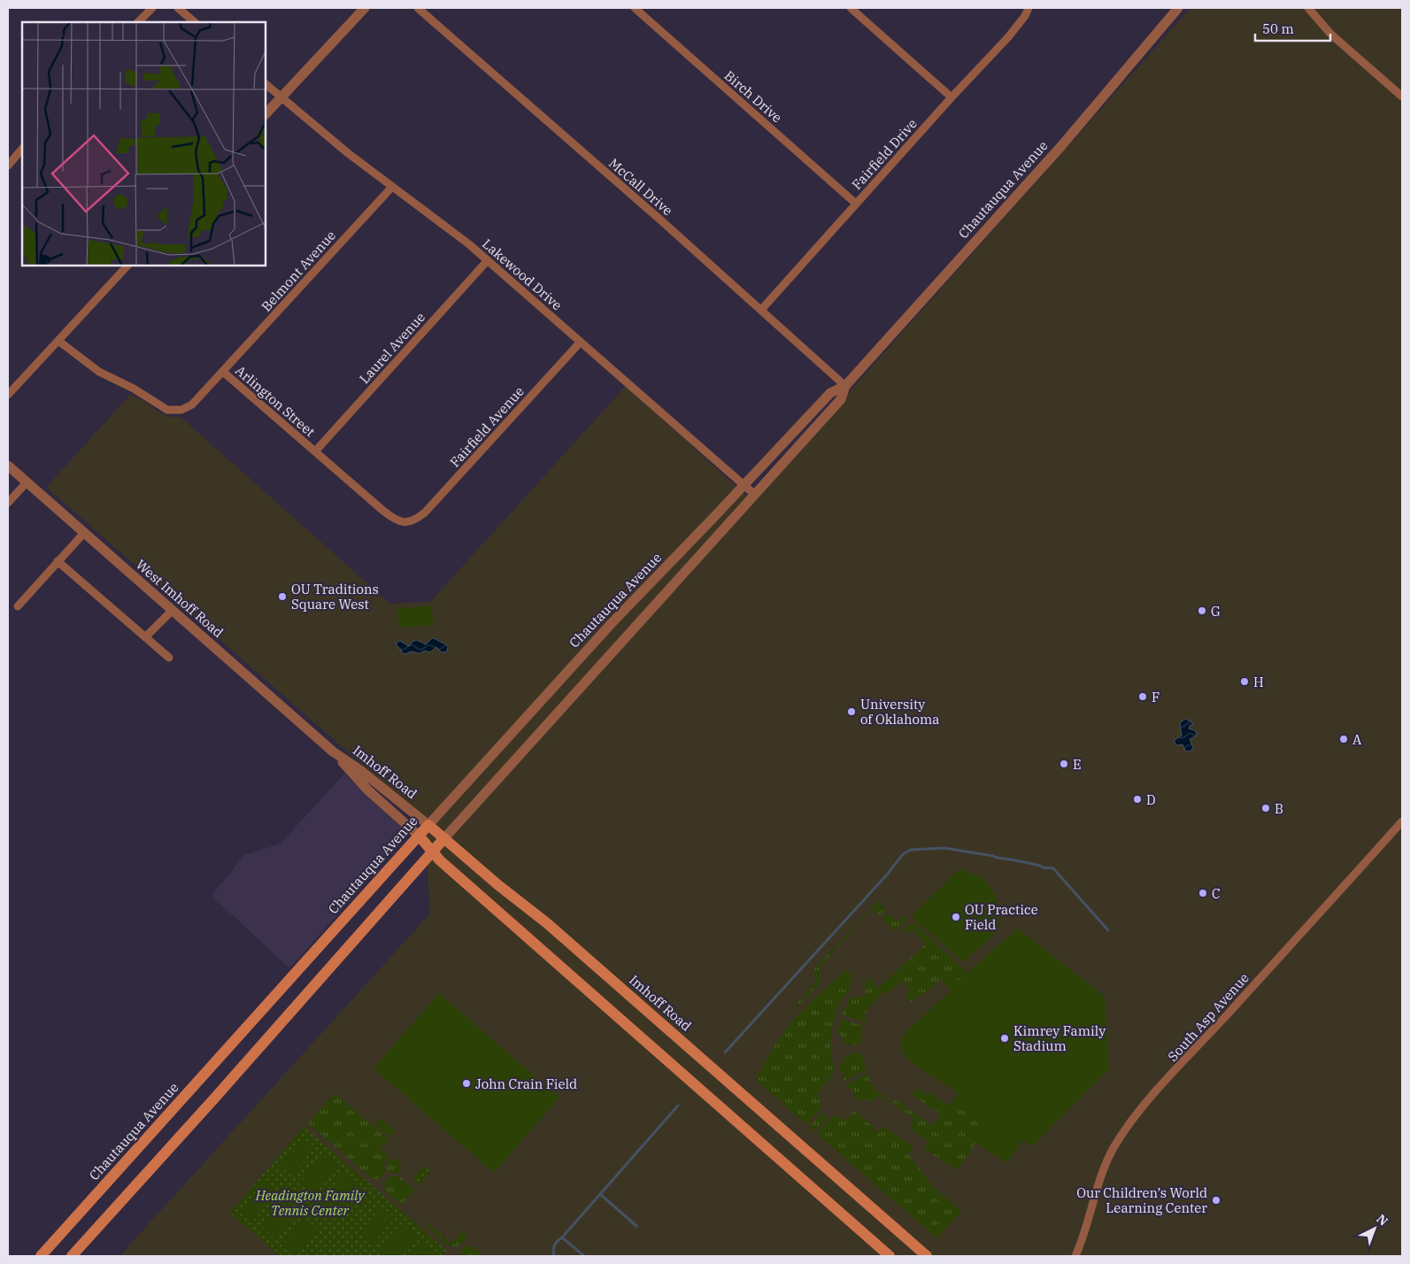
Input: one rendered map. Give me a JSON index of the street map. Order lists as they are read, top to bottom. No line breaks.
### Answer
{"streets":{"main road":["Chautauqua Avenue","Imhoff Road"],"street":["Birch Drive","Fairfield Drive","McCall Drive","Belmont Avenue","Lakewood Drive","Laurel Avenue","Arlington Street","Fairfield Avenue","West Imhoff Road","South Asp Avenue"]},"crossings":[["Birch Drive","Fairfield Drive"],["Fairfield Drive","McCall Drive"],["McCall Drive","Chautauqua Avenue"],["Chautauqua Avenue","Lakewood Drive"],["Chautauqua Avenue","Imhoff Road"],["Belmont Avenue","Lakewood Drive"],["Belmont Avenue","Arlington Street"],["Lakewood Drive","Laurel Avenue"],["Lakewood Drive","Fairfield Avenue"],["Laurel Avenue","Arlington Street"],["Arlington Street","Fairfield Avenue"],["West Imhoff Road","Imhoff Road"]],"parks":["Headington Family Tennis Center"],"places":["OU Traditions Square West","G","H","F","University of Oklahoma","A","E","D","B","C","OU Practice Field","Kimrey Family Stadium","John Crain Field","Our Children’s World Learning Center"],"scale_bar":"50 m","north":"top right"}
